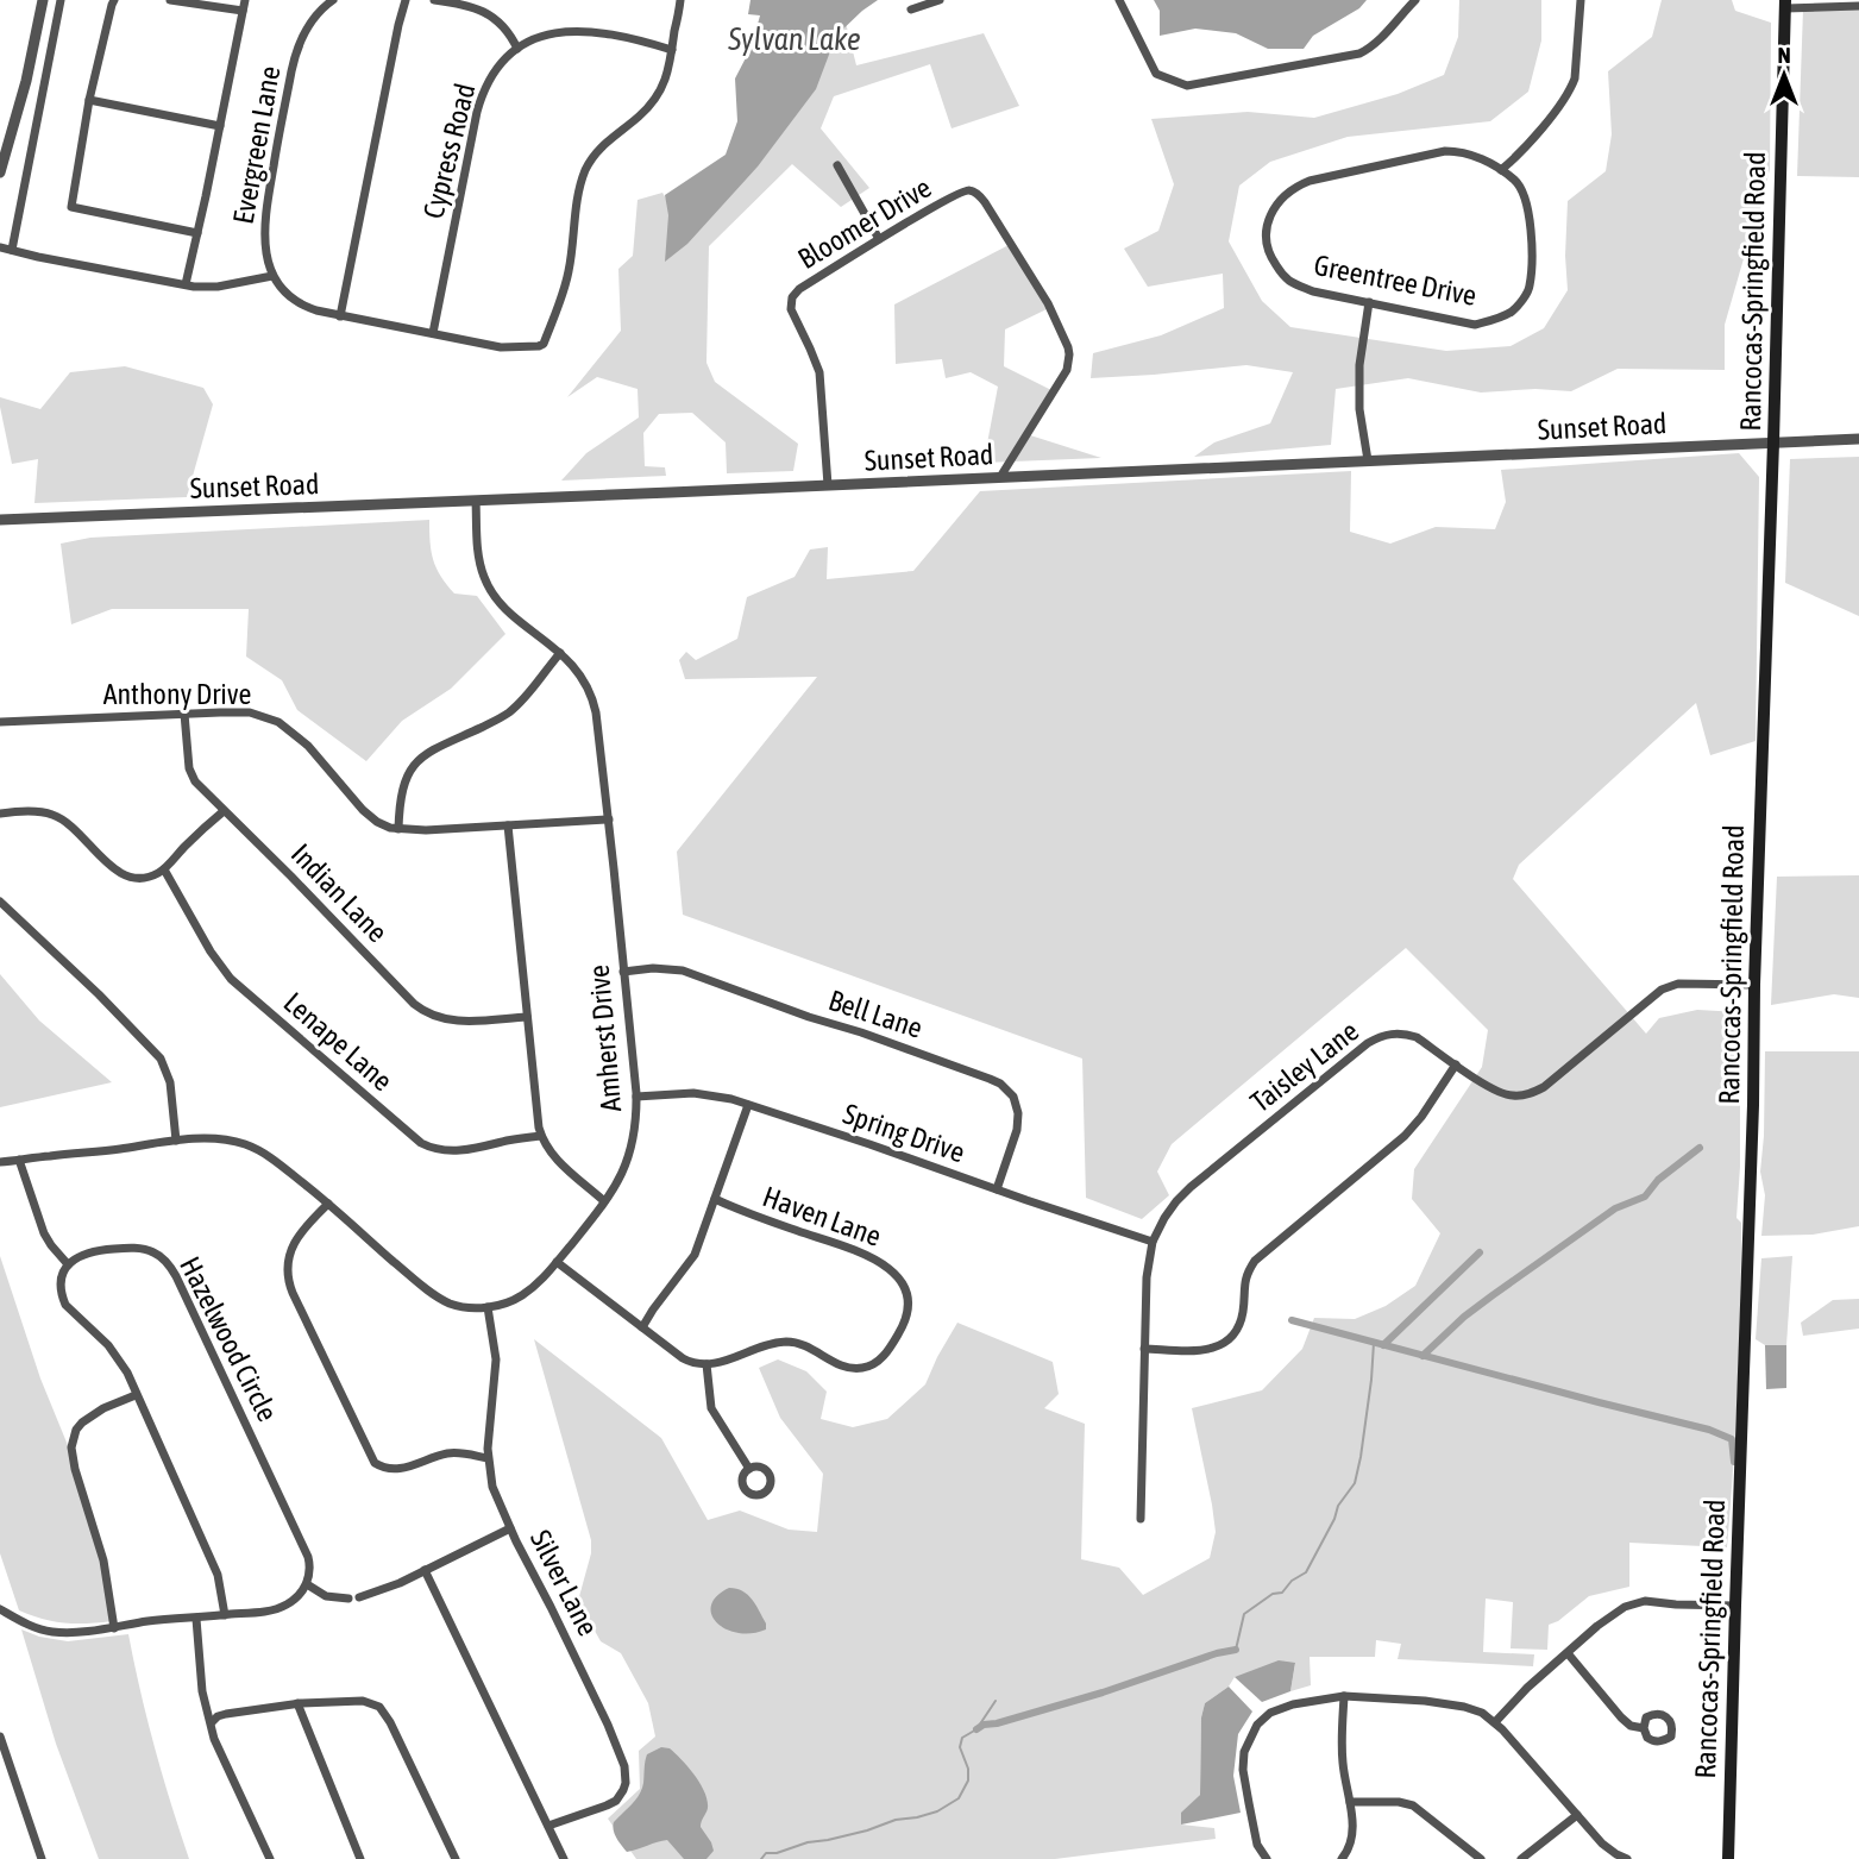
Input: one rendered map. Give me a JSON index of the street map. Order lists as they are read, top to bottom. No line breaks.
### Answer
{"streets":{"main road":["Rancocas-Springfield Road"],"street":["Evergreen Lane","Cypress Road","Bloomer Drive","Greentree Drive","Sunset Road","Anthony Drive","Indian Lane","Bell Lane","Amherst Drive","Lenape Lane","Taisley Lane","Spring Drive","Haven Lane","Hazelwood Circle","Silver Lane"]},"crossings":[["Bloomer Drive","Sunset Road"],["Rancocas-Springfield Road","Sunset Road"],["Rancocas-Springfield Road","Taisley Lane"],["Sunset Road","Amherst Drive"],["Anthony Drive","Indian Lane"],["Anthony Drive","Amherst Drive"],["Bell Lane","Amherst Drive"],["Bell Lane","Spring Drive"],["Amherst Drive","Spring Drive"],["Amherst Drive","Silver Lane"],["Taisley Lane","Spring Drive"]],"water":["Sylvan Lake"],"north":"top"}
